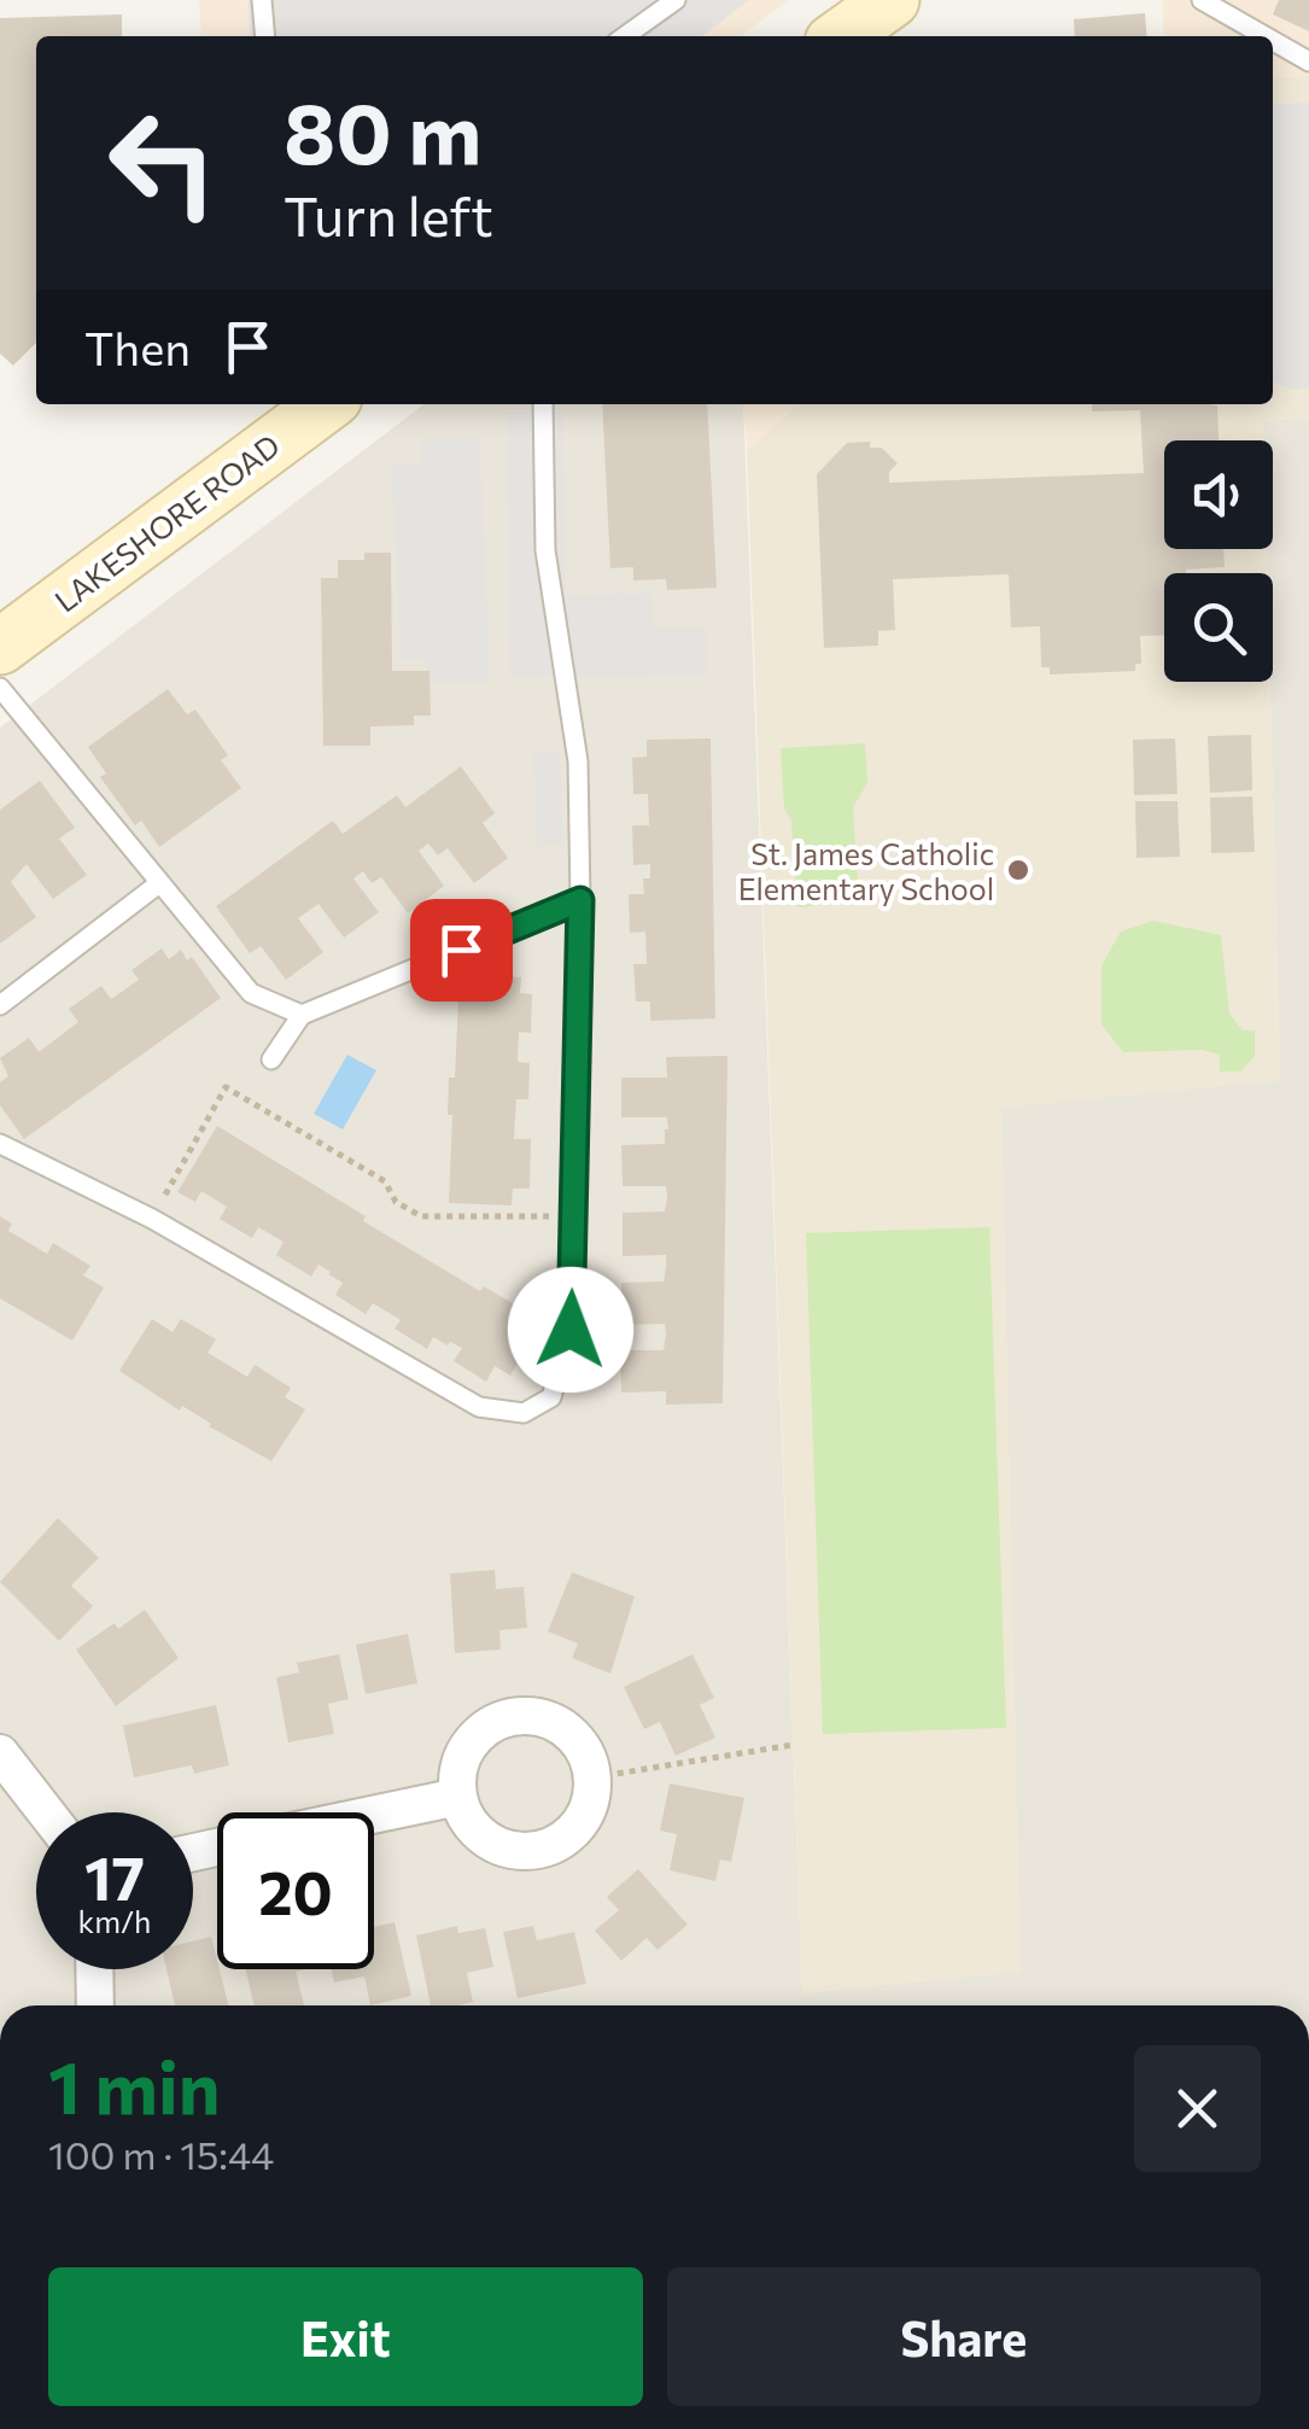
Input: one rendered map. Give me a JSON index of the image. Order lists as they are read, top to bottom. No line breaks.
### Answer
{"streets":{"main road":["LAKESHORE ROAD"]},"places":["St. James Catholic Elementary School"],"page":{"turn":["80 m","Turn left"],"then":"Then","speed":"17 km/h","limit":"20","heading":["1 min","100 m · 15:44"],"buttons":["Exit","Share"]}}
